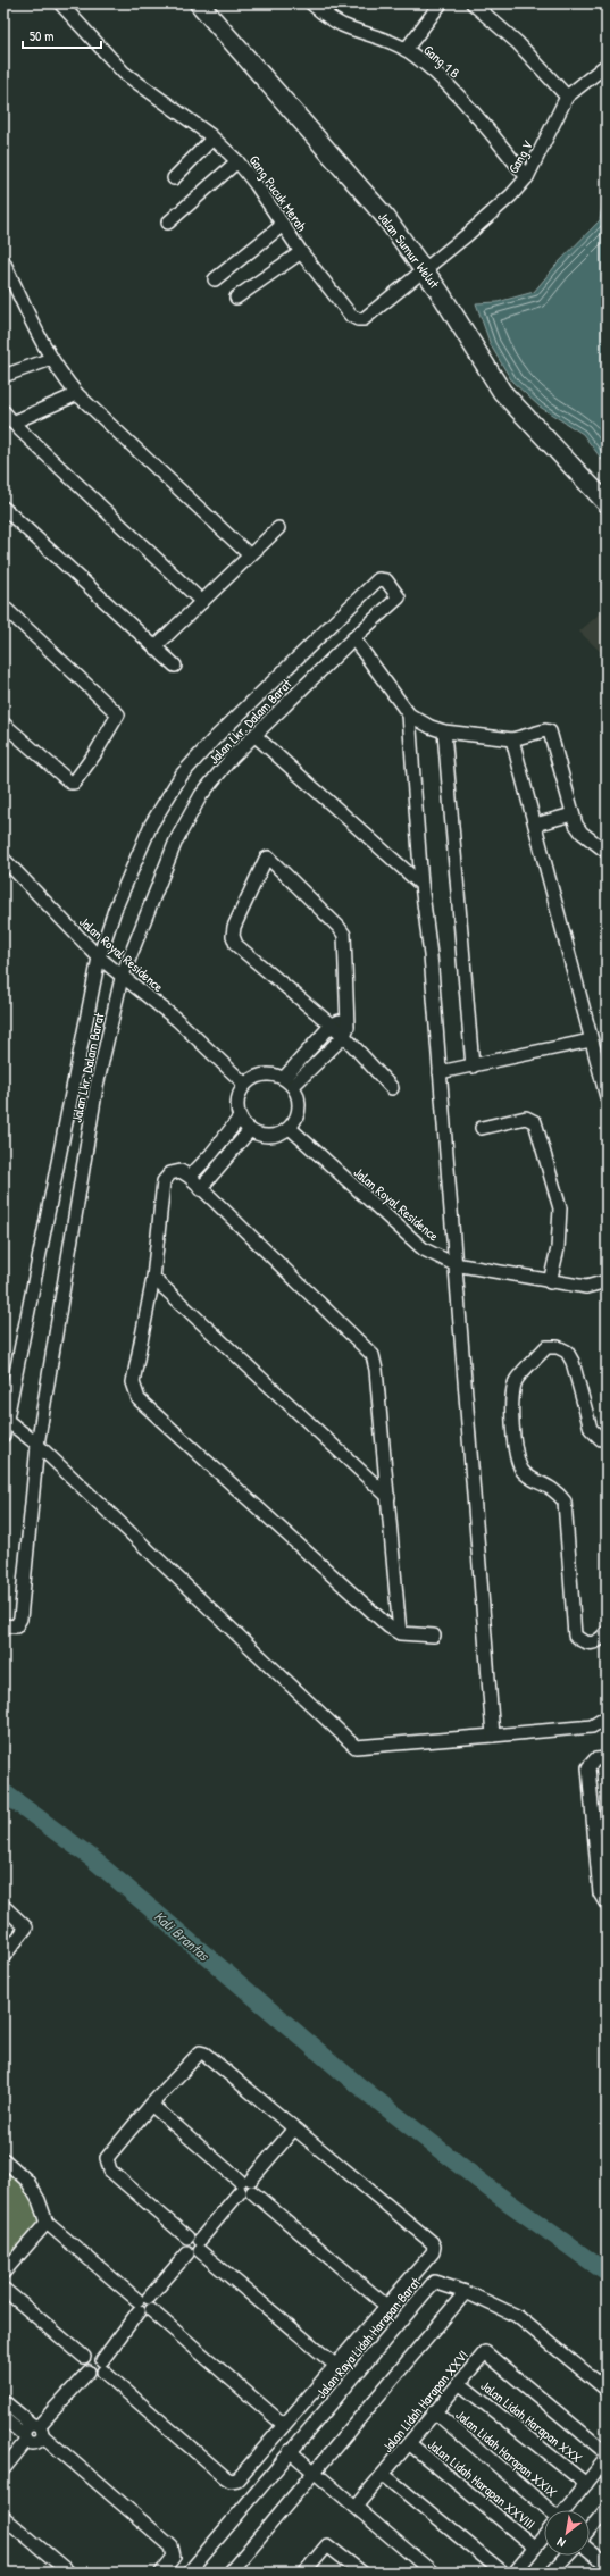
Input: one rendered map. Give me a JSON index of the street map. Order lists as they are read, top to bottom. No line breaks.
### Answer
{"streets":{"street":["Gang 1 B","Gang V","Gang Pucuk Merah","Jalan Sumur Welut","Jalan Lkr. Dalam Barat","Jalan Royal Residence","Jalan Raya Lidah Harapan Barat","Jalan Lidah Harapan XXVI","Jalan Lidah Harapan XXX","Jalan Lidah Harapan XXIX","Jalan Lidah Harapan XXVIII"]},"crossings":[["Gang 1 B","Gang V"],["Gang V","Gang Pucuk Merah"],["Gang V","Jalan Sumur Welut"],["Gang Pucuk Merah","Jalan Sumur Welut"],["Jalan Lkr. Dalam Barat","Jalan Royal Residence"],["Jalan Lidah Harapan XXVI","Jalan Lidah Harapan XXX"],["Jalan Lidah Harapan XXVI","Jalan Lidah Harapan XXIX"],["Jalan Lidah Harapan XXVI","Jalan Lidah Harapan XXVIII"]],"water":["Kali Brantas"],"scale_bar":"50 m","north":"bottom left"}
